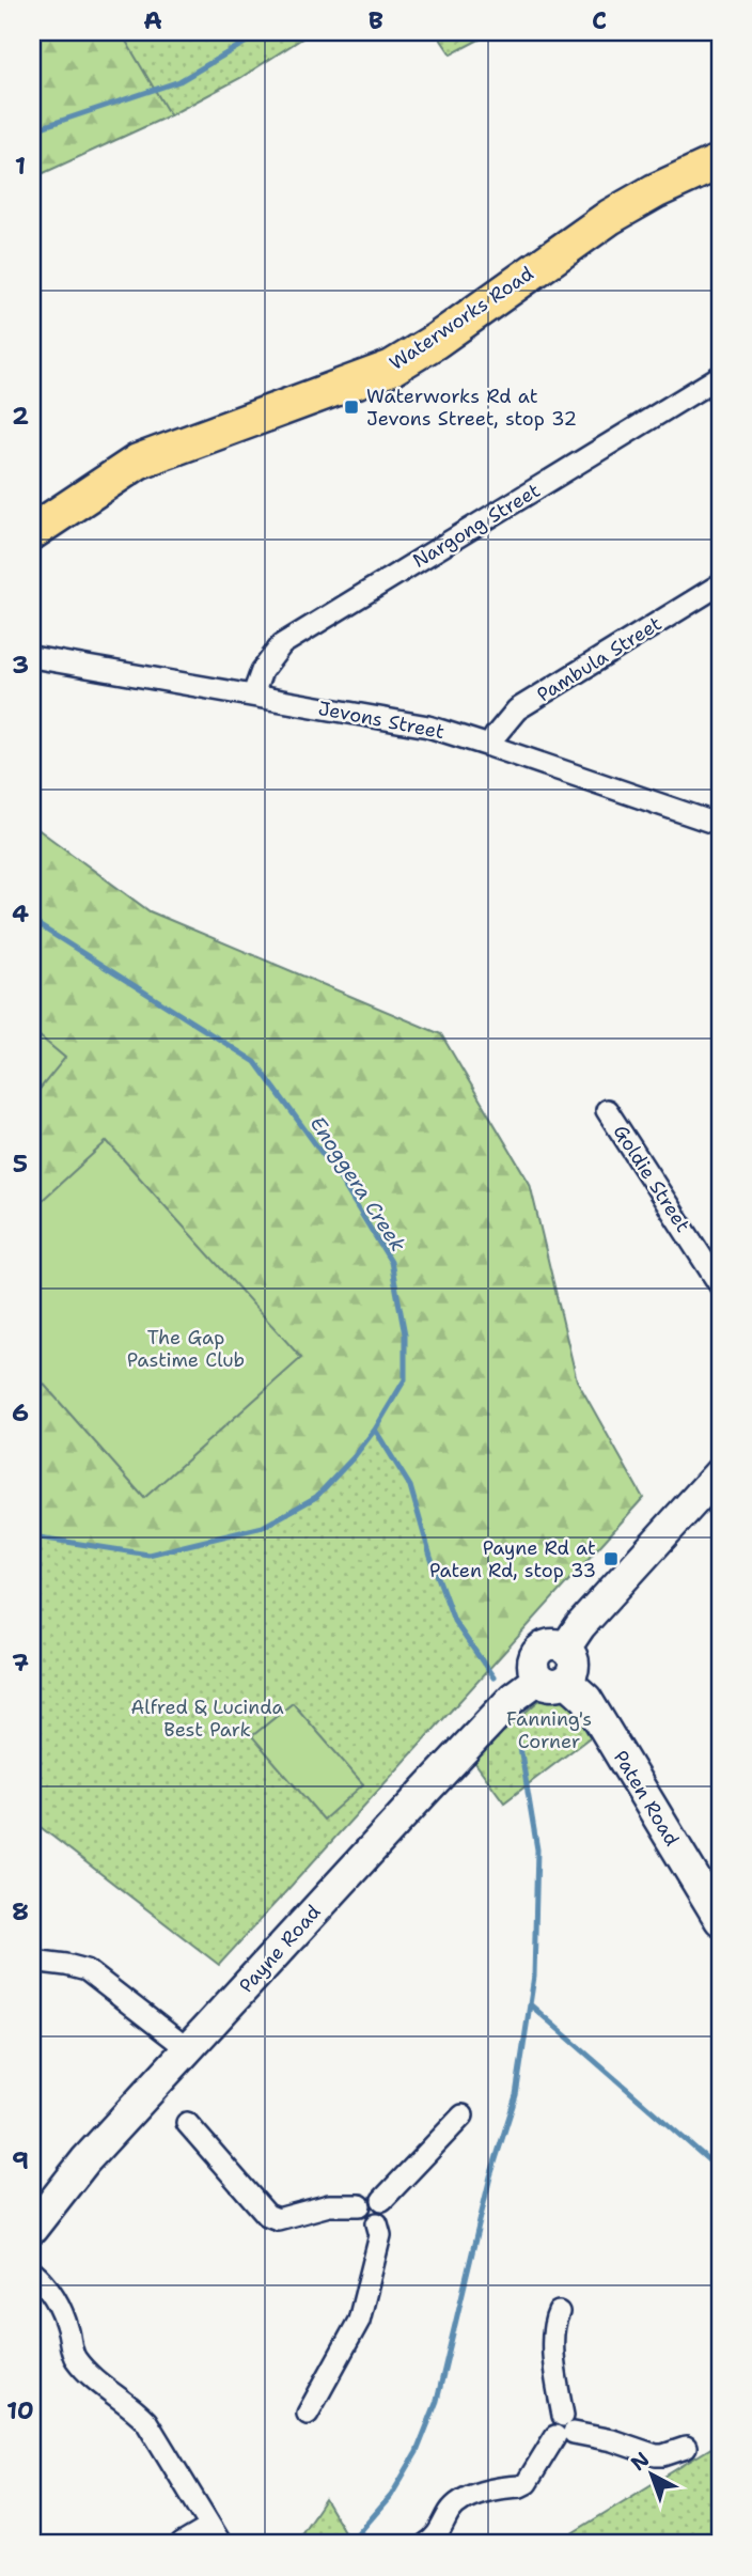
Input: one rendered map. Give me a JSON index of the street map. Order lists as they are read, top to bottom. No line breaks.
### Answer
{"streets":{"main road":["Waterworks Road","Paten Road","Payne Road"],"street":["Nargong Street","Pambula Street","Jevons Street","Goldie Street"]},"crossings":[["Nargong Street","Jevons Street"],["Pambula Street","Jevons Street"],["Paten Road","Payne Road"]],"water":["Enoggera Creek"],"parks":["The Gap Pastime Club","Alfred & Lucinda Best Park","Fanning's Corner"],"places":{"transit":["Waterworks Rd at Jevons Street, stop 32","Payne Rd at Paten Rd, stop 33"]},"north":"top left","grid":{"columns":["A","B","C"],"rows":["1","2","3","4","5","6","7","8","9","10"]}}
